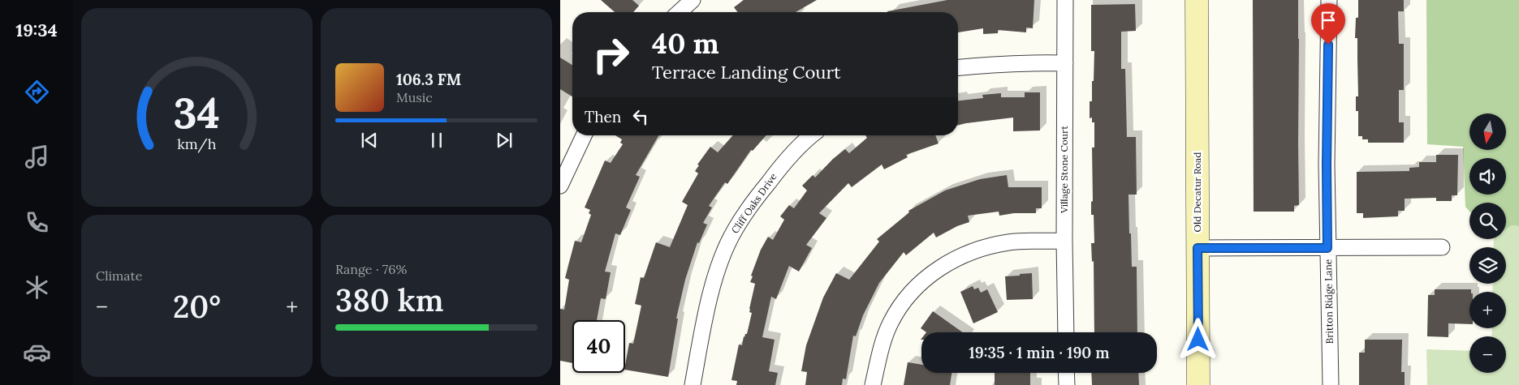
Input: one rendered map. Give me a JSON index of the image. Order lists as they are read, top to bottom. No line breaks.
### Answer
{"streets":{"street":["Village Stone Court","Old Decatur Road","Cliff Oaks Drive","Britton Ridge Lane"]},"north":"bottom","page":{"tabs":"19:34","turn":["40 m","Terrace Landing Court"],"song":["106.3 FM","Music"],"then":"Then","map_buttons":["+","−"],"tile":["Climate",["Range · 76%","380 km"]],"heat":["−","20°","+"],"limit":"40","trip":"19:35 · 1 min · 190 m","gauge":["34","km/h"]}}
